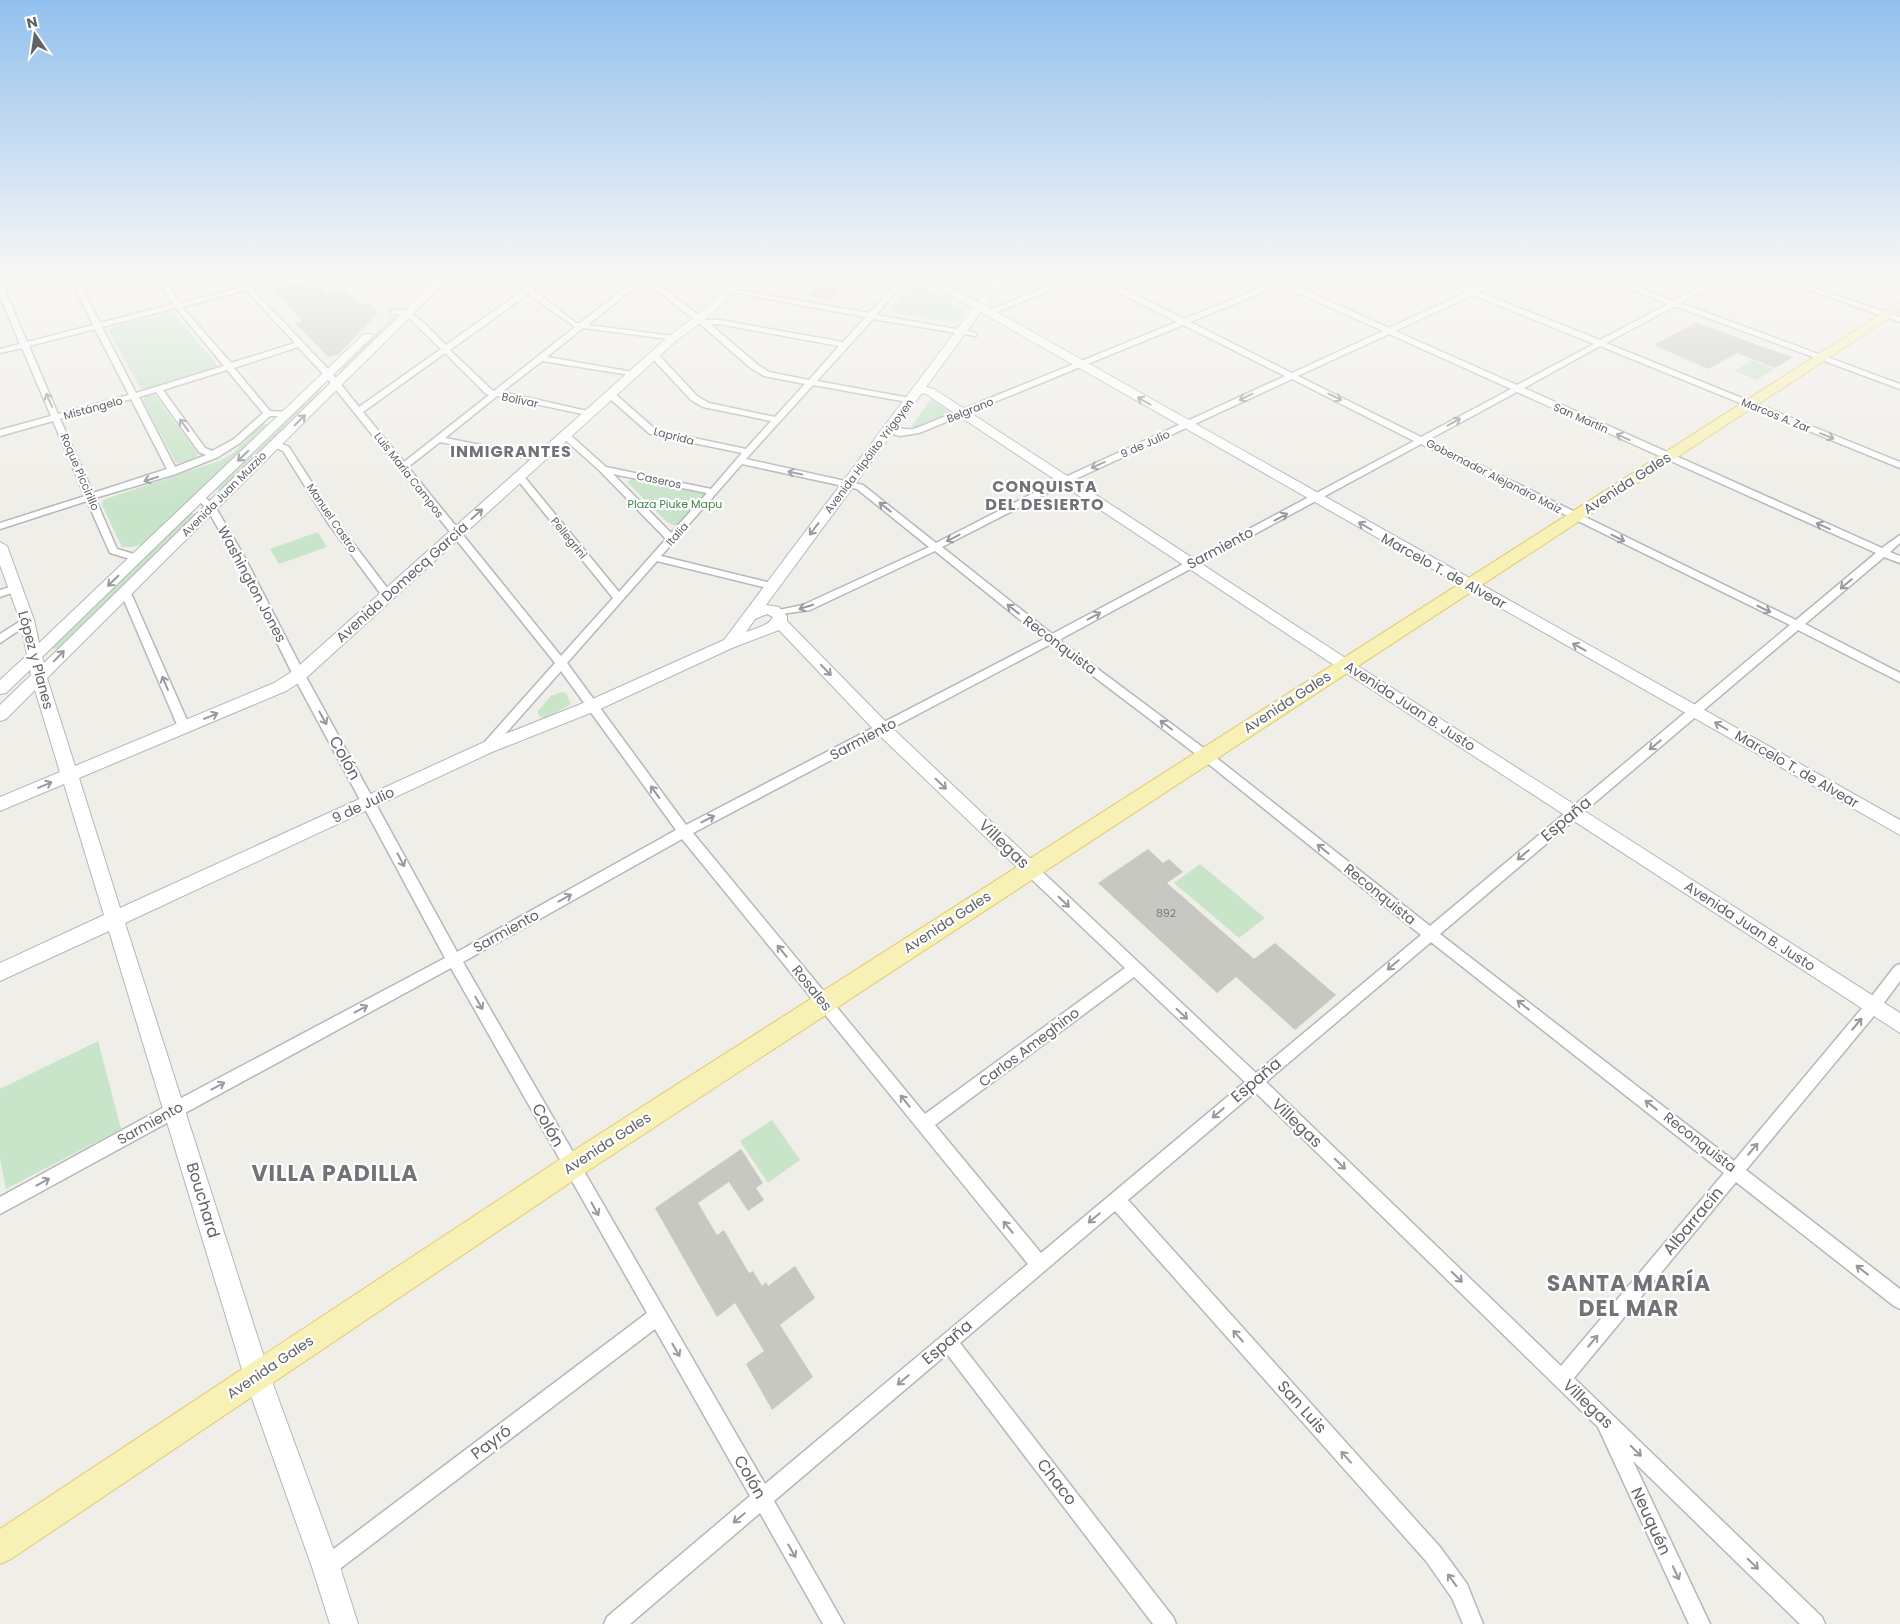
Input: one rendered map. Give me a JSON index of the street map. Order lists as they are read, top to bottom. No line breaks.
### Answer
{"streets":{"main road":["9 de Julio","Avenida Hipólito Yrigoyen","Avenida Gales","Avenida Juan Muzzio","Marcelo T. de Alvear","Avenida Domecq García","López y Planes","Avenida Juan B. Justo","Villegas","Bouchard"],"street":["Bolívar","Mistángelo","Belgrano","Marcos A. Zar","San Martín","Laprida","Roque Piccirillo","Luis María Campos","Gobernador Alejandro Maiz","Caseros","Manuel Castro","Italia","Pellegrini","Sarmiento","Washington Jones","Reconquista","Colón","España","Rosales","Carlos Ameghino","Albarracín","San Luis","Payró","Chaco","Neuquén"]},"crossings":[["Bolívar","Avenida Domecq García"],["Mistángelo","Roque Piccirillo"],["Belgrano","Avenida Hipólito Yrigoyen"],["Belgrano","Marcelo T. de Alvear"],["Belgrano","Avenida Juan B. Justo"],["Marcos A. Zar","Avenida Gales"],["San Martín","Avenida Gales"],["San Martín","Sarmiento"],["San Martín","España"],["Laprida","Italia"],["Laprida","Avenida Domecq García"],["9 de Julio","Avenida Hipólito Yrigoyen"],["9 de Julio","Luis María Campos"],["9 de Julio","Gobernador Alejandro Maiz"],["9 de Julio","Italia"],["9 de Julio","Marcelo T. de Alvear"],["9 de Julio","Reconquista"],["9 de Julio","Avenida Juan B. Justo"],["9 de Julio","Colón"],["9 de Julio","Villegas"],["9 de Julio","Rosales"],["9 de Julio","Bouchard"],["Avenida Hipólito Yrigoyen","Reconquista"],["Avenida Hipólito Yrigoyen","Avenida Juan B. Justo"],["Avenida Hipólito Yrigoyen","Villegas"],["Roque Piccirillo","Avenida Juan Muzzio"],["Luis María Campos","Avenida Juan Muzzio"],["Luis María Campos","Italia"],["Luis María Campos","Avenida Domecq García"],["Luis María Campos","Rosales"],["Gobernador Alejandro Maiz","Avenida Gales"],["Gobernador Alejandro Maiz","Sarmiento"],["Gobernador Alejandro Maiz","España"],["Caseros","Italia"],["Avenida Gales","Marcelo T. de Alvear"],["Avenida Gales","Reconquista"],["Avenida Gales","Avenida Juan B. Justo"],["Avenida Gales","Colón"],["Avenida Gales","Villegas"],["Avenida Gales","Rosales"],["Avenida Gales","Bouchard"],["Avenida Juan Muzzio","Manuel Castro"],["Avenida Juan Muzzio","Washington Jones"],["Avenida Juan Muzzio","López y Planes"],["Manuel Castro","Avenida Domecq García"],["Italia","Pellegrini"],["Pellegrini","Avenida Domecq García"],["Sarmiento","Marcelo T. de Alvear"],["Sarmiento","Reconquista"],["Sarmiento","Avenida Juan B. Justo"],["Sarmiento","Colón"],["Sarmiento","Villegas"],["Sarmiento","Rosales"],["Sarmiento","Bouchard"],["Marcelo T. de Alvear","España"],["Avenida Domecq García","Washington Jones"],["Avenida Domecq García","López y Planes"],["Avenida Domecq García","Colón"],["Avenida Domecq García","Bouchard"],["Washington Jones","Colón"],["Reconquista","España"],["Reconquista","Albarracín"],["López y Planes","Bouchard"],["Avenida Juan B. Justo","España"],["Avenida Juan B. Justo","Albarracín"],["Colón","España"],["Colón","Payró"],["España","Villegas"],["España","Rosales"],["España","San Luis"],["España","Chaco"],["Villegas","Carlos Ameghino"],["Villegas","Albarracín"],["Villegas","Neuquén"],["Rosales","Carlos Ameghino"],["Bouchard","Payró"]],"one_way":["San Martín","9 de Julio","Gobernador Alejandro Maiz","Sarmiento","Marcelo T. de Alvear","Reconquista","Colón","España","Villegas","Rosales","Albarracín","San Luis","Neuquén"],"districts":["INMIGRANTES","CONQUISTA DEL DESIERTO","VILLA PADILLA","SANTA MARÍA DEL MAR"],"parks":["Plaza Piuke Mapu"],"house_numbers":["892"],"north":"top"}
